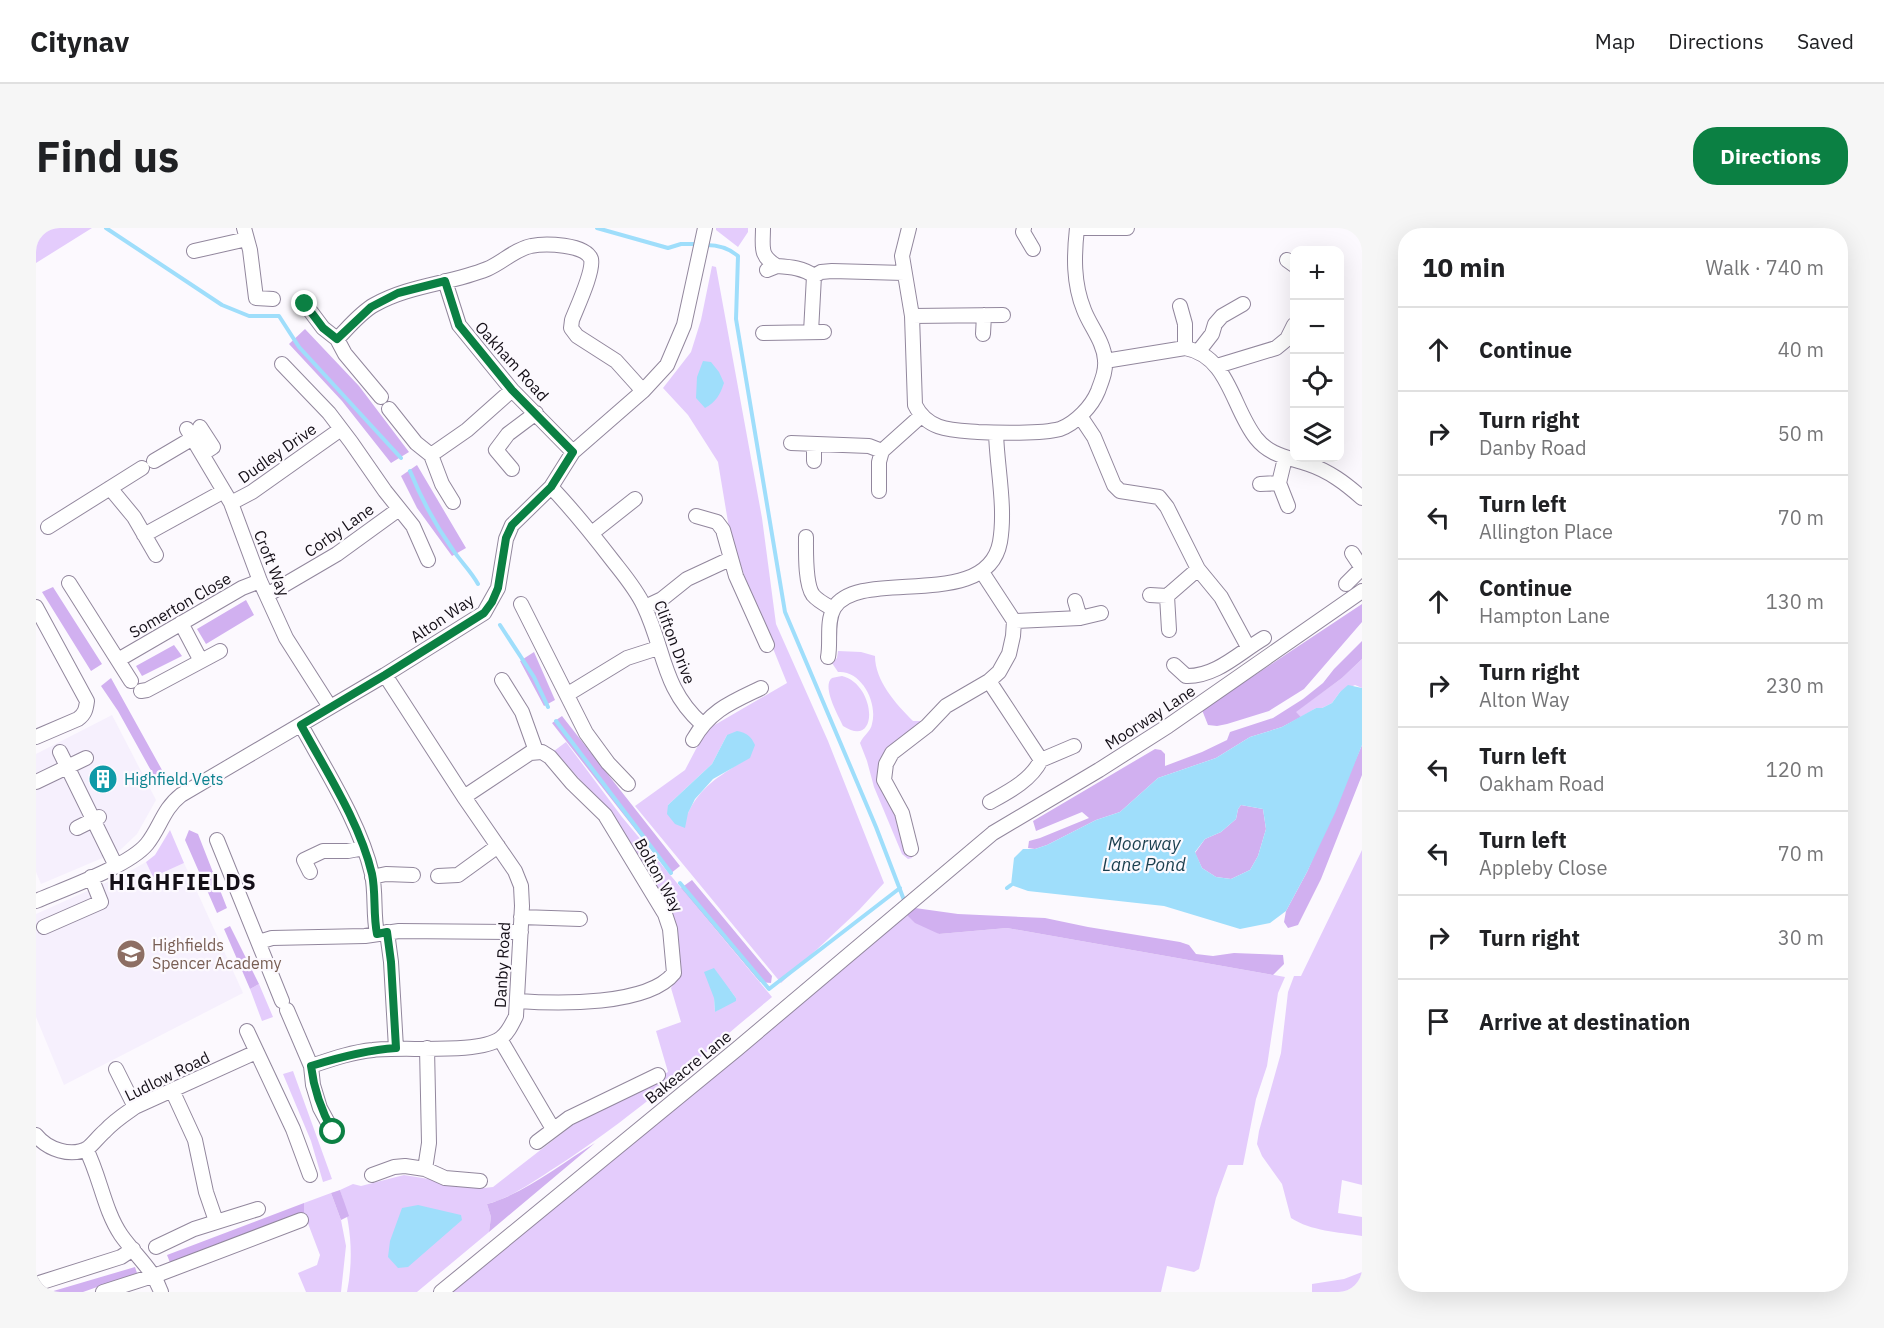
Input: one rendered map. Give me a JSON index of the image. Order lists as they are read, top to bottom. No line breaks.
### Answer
{"streets":{"street":["Oakham Road","Dudley Drive","Corby Lane","Croft Way","Somerton Close","Alton Way","Clifton Drive","Moorway Lane","Bolton Way","Danby Road","Bakeacre Lane","Ludlow Road"]},"crossings":[["Oakham Road","Alton Way"],["Dudley Drive","Corby Lane"],["Dudley Drive","Croft Way"],["Corby Lane","Croft Way"],["Croft Way","Somerton Close"],["Croft Way","Alton Way"],["Alton Way","Clifton Drive"],["Alton Way","Danby Road"],["Moorway Lane","Bakeacre Lane"],["Bolton Way","Danby Road"]],"districts":["HIGHFIELDS"],"water":["Moorway Lane Pond"],"places":{"building":["Highfield Vets"],"school or university":["Highfields Spencer Academy"]},"page":{"header":"Citynav","nav":["Map","Directions","Saved"],"buttons":"Directions","title":"Find us","heading":["10 min","Walk · 740 m"],"map_buttons":["+","−"],"list":[["Continue","40 m"],["Turn right","Danby Road","50 m"],["Turn left","Allington Place","70 m"],["Continue","Hampton Lane","130 m"],["Turn right","Alton Way","230 m"],["Turn left","Oakham Road","120 m"],["Turn left","Appleby Close","70 m"],["Turn right","30 m"],"Arrive at destination"]}}
